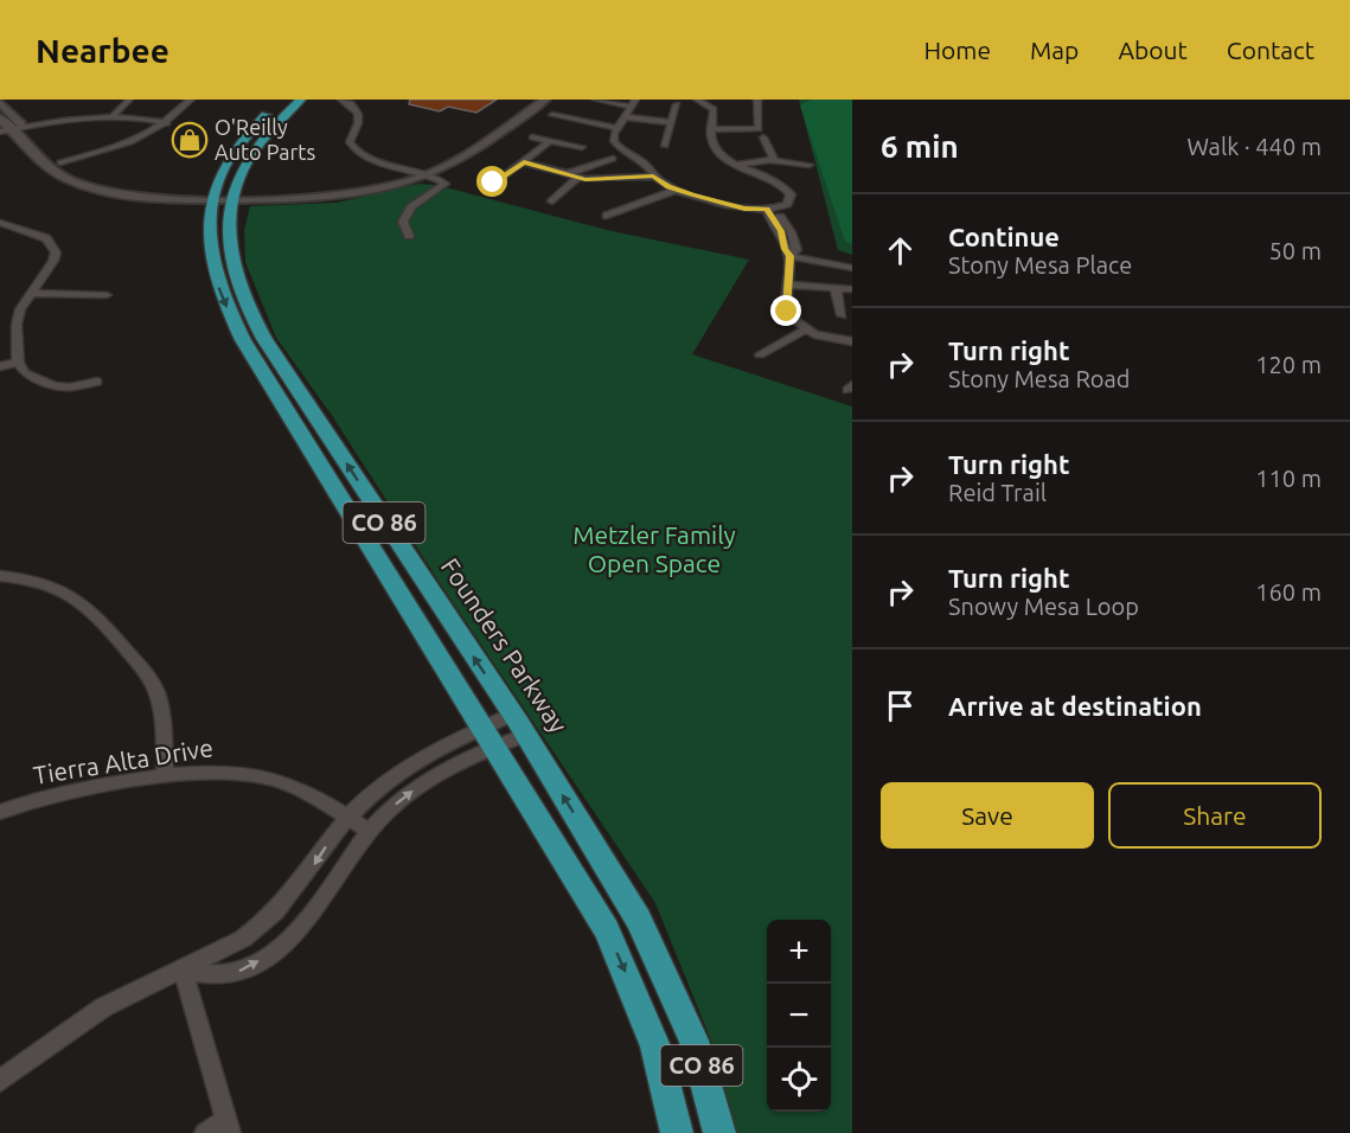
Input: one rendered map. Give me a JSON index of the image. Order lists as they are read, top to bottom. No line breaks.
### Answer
{"streets":{"highway":["CO 86","Founders Parkway"],"street":["Tierra Alta Drive"]},"parks":["Metzler Family Open Space"],"places":{"shop":["O'Reilly Auto Parts"]},"page":{"header":"Nearbee","nav":["Home","Map","About","Contact"],"heading":["6 min","Walk · 440 m"],"list":[["Continue","Stony Mesa Place","50 m"],["Turn right","Stony Mesa Road","120 m"],["Turn right","Reid Trail","110 m"],["Turn right","Snowy Mesa Loop","160 m"],"Arrive at destination"],"buttons":["Save","Share"],"map_buttons":["+","−"]}}
